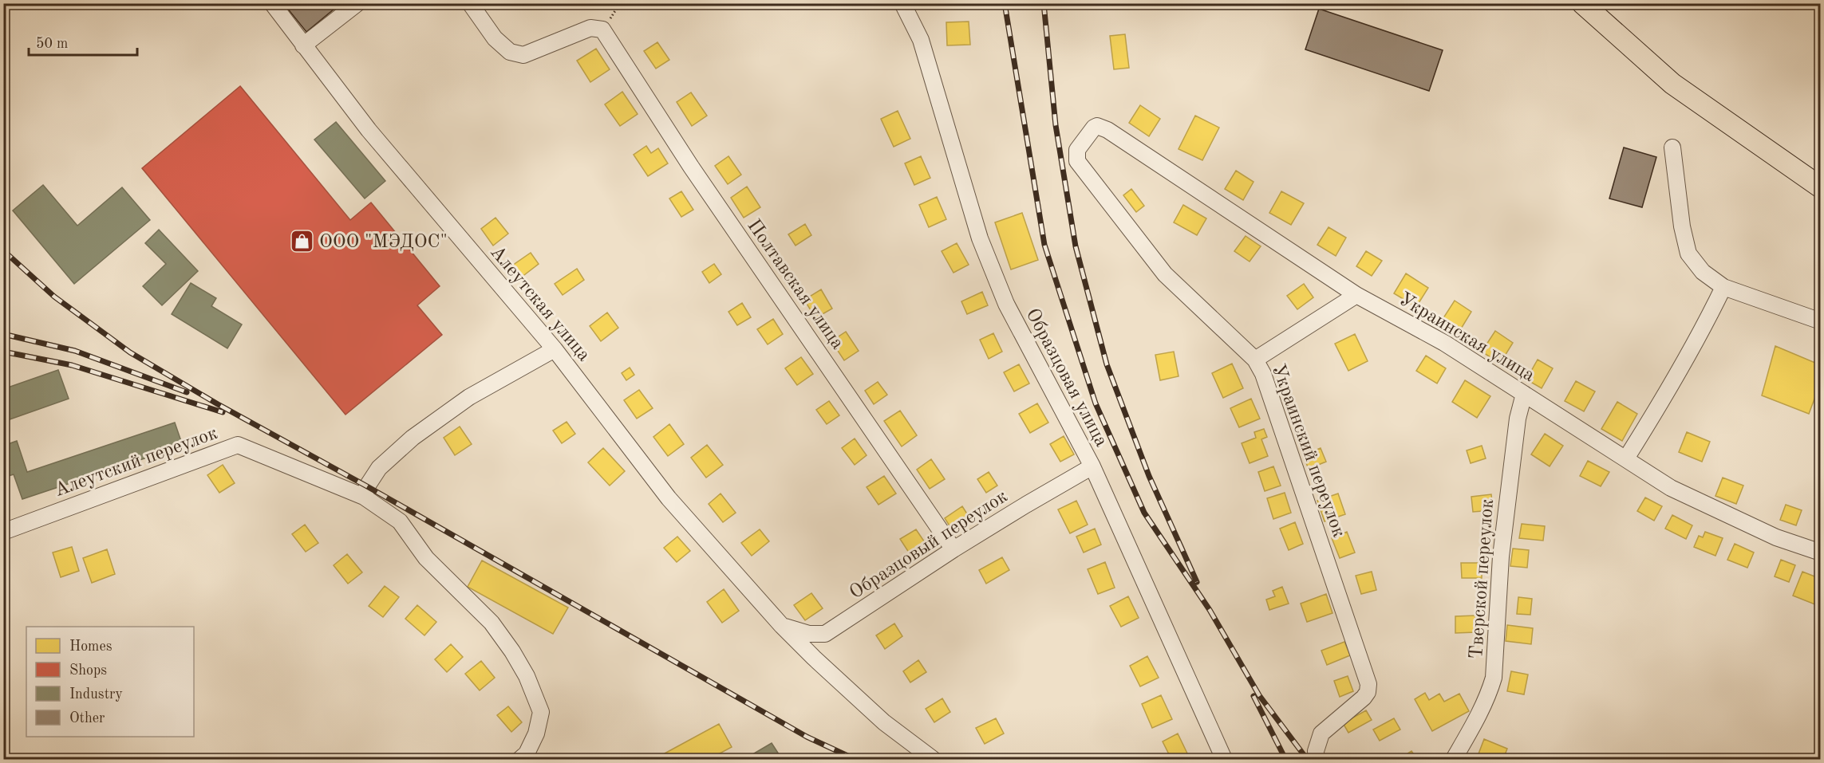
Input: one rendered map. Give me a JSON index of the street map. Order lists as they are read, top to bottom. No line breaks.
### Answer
{"streets":{"street":["Полтавская улица","Алеутская улица","Украинская улица","Образцовая улица","Украинский переулок","Алеутский переулок","Образцовый переулок","Тверской переулок"]},"crossings":[["Полтавская улица","Образцовый переулок"],["Алеутская улица","Образцовый переулок"],["Украинская улица","Украинский переулок"],["Украинская улица","Тверской переулок"],["Образцовая улица","Образцовый переулок"]],"places":{"shop":["ООО \"МЭДОС\""]},"legend":["Homes","Shops","Industry","Other"],"scale_bar":"50 m"}
